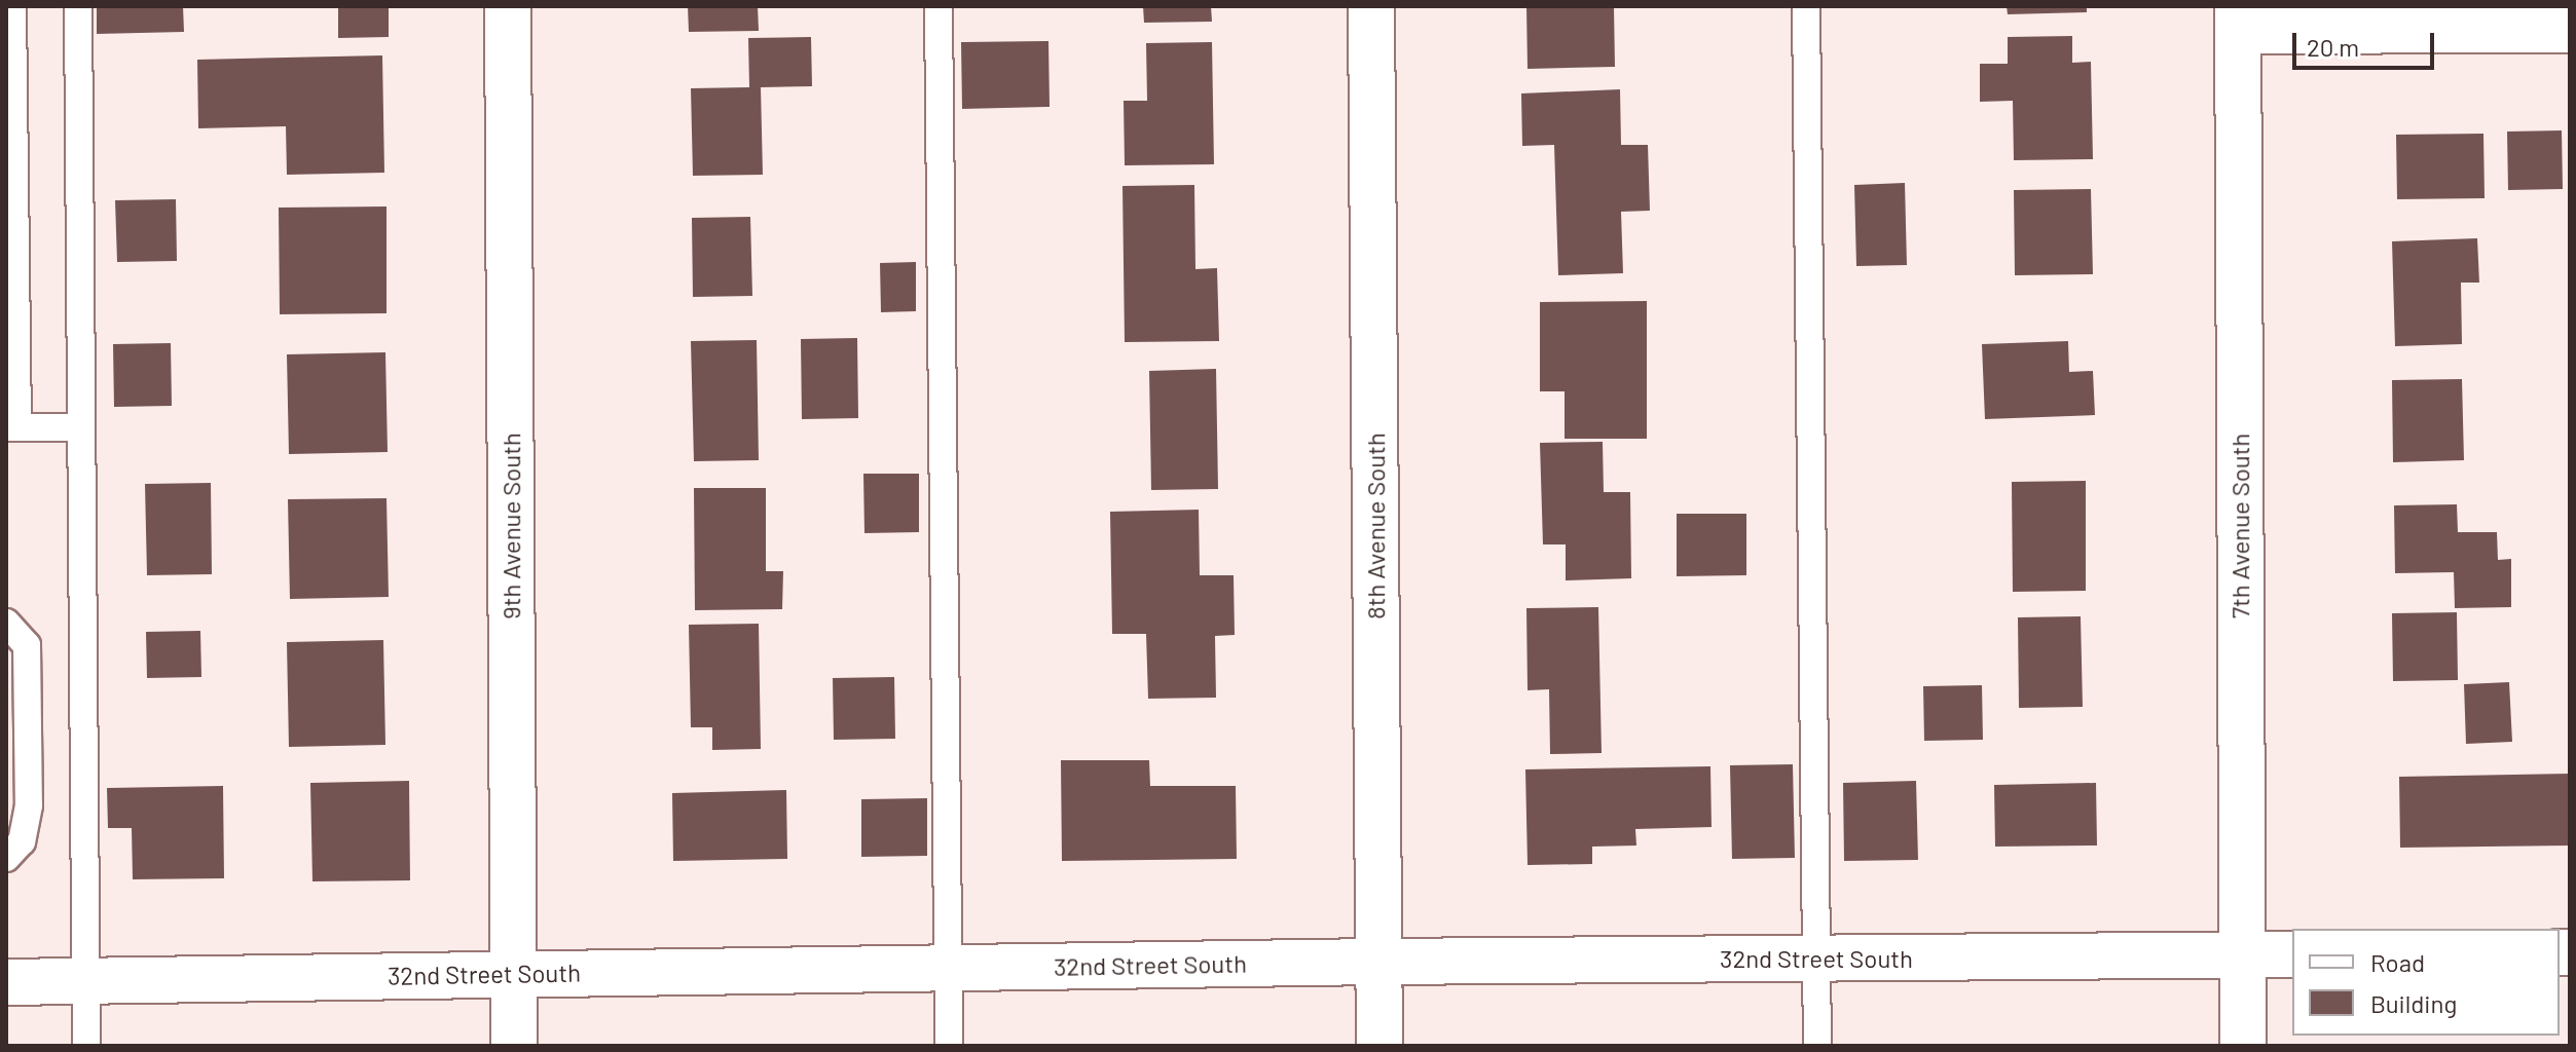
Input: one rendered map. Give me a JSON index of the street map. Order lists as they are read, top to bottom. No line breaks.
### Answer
{"streets":{"street":["9th Avenue South","8th Avenue South","7th Avenue South","32nd Street South"]},"crossings":[["9th Avenue South","32nd Street South"],["8th Avenue South","32nd Street South"],["7th Avenue South","32nd Street South"]],"legend":["Road","Building"],"scale_bar":"20 m"}
